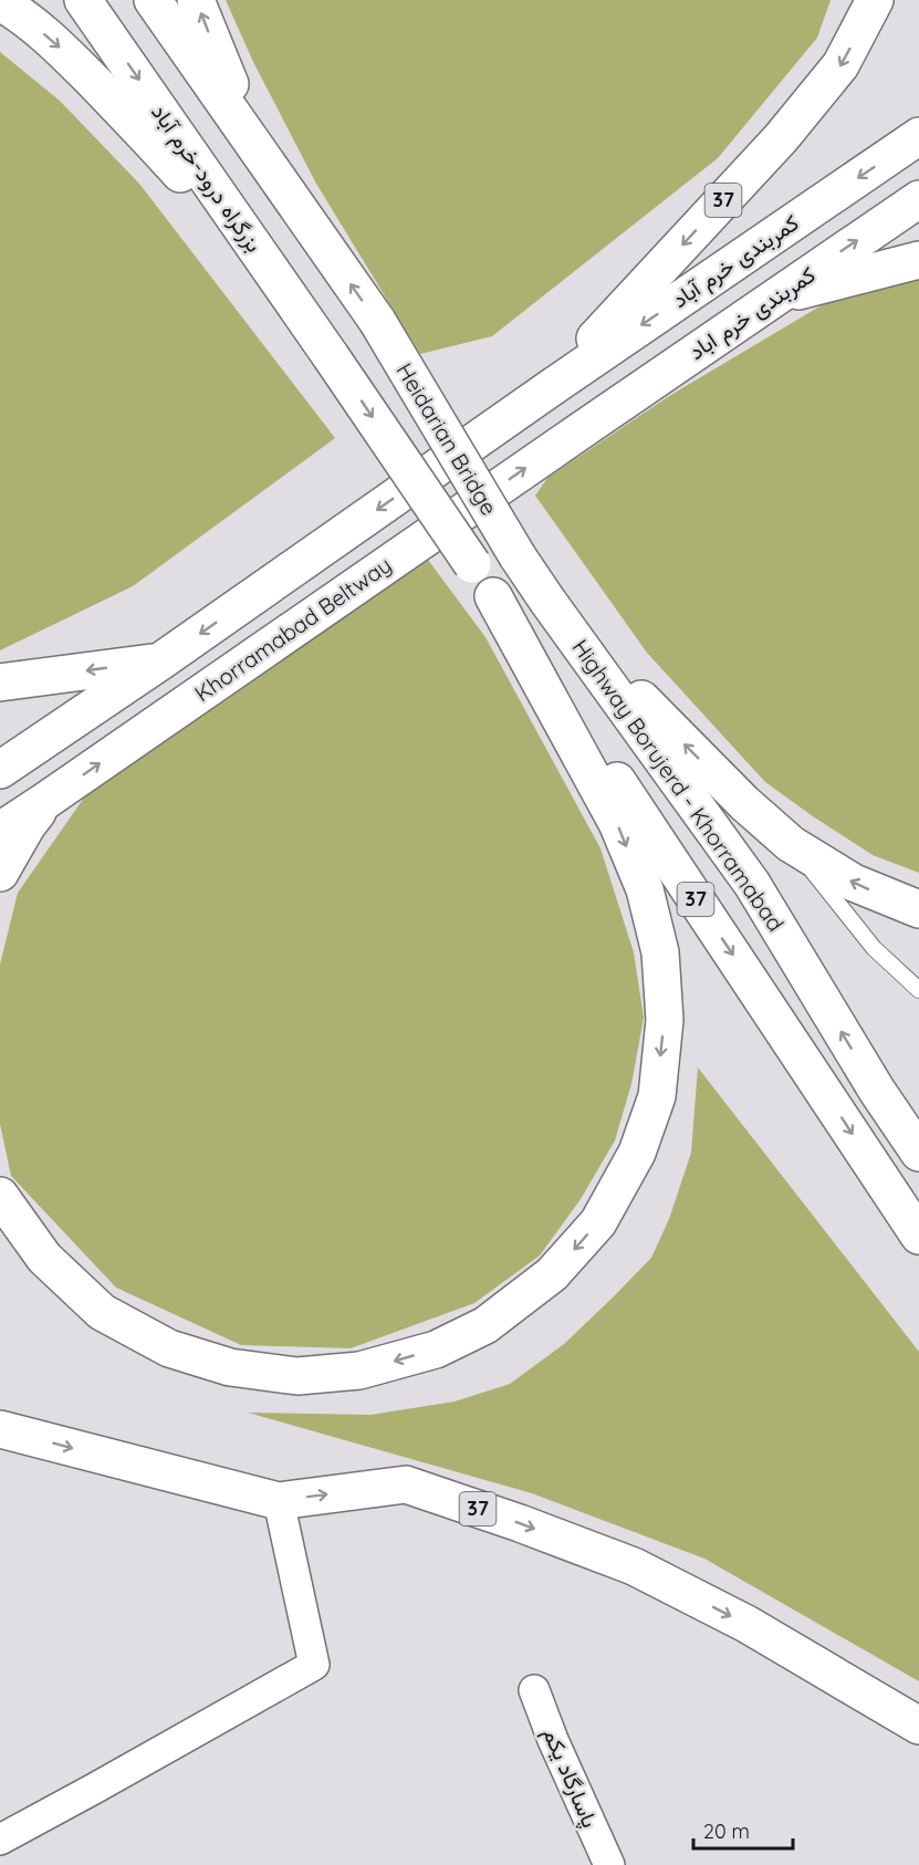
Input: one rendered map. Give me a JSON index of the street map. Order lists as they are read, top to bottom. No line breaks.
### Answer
{"streets":{"highway":["بزرگراه درود-خرم آباد","37","کمربندی خرم آباد","کمربندی خرم اباد","Heidarian Bridge","Khorramabad Beltway","Highway Borujerd - Khorramabad"],"street":["پاسارگاد یکم"]},"crossings":[["بزرگراه درود-خرم آباد","Heidarian Bridge"],["37","کمربندی خرم آباد"],["37","Heidarian Bridge"],["37","Highway Borujerd - Khorramabad"],["کمربندی خرم اباد","Khorramabad Beltway"],["Heidarian Bridge","Highway Borujerd - Khorramabad"]],"scale_bar":"20 m"}
